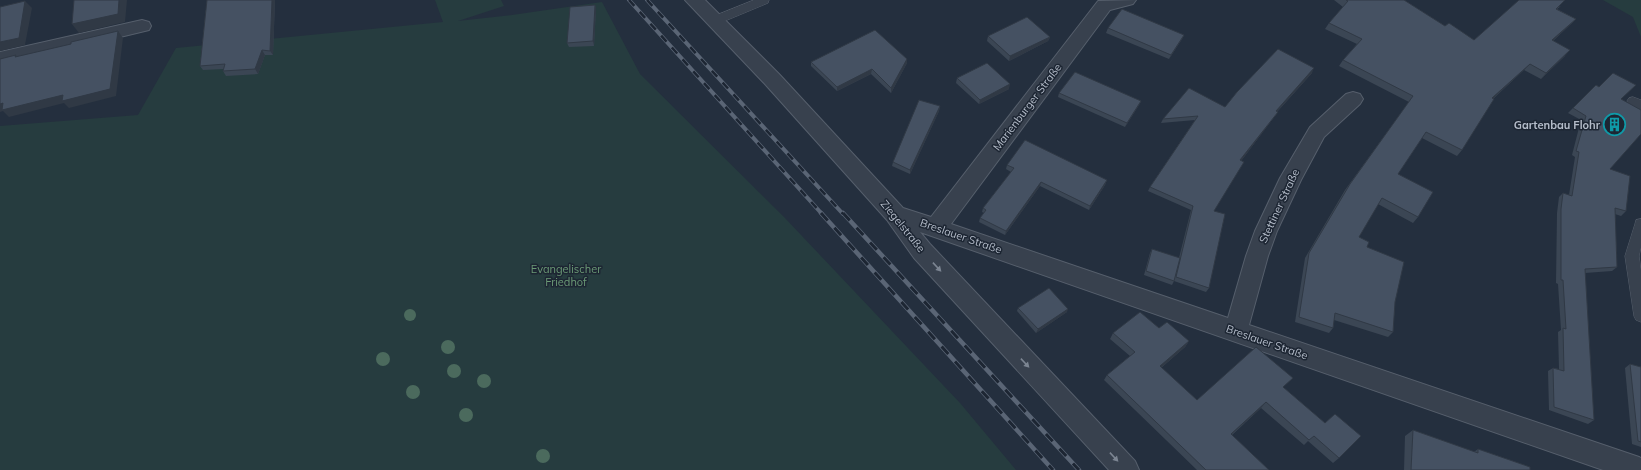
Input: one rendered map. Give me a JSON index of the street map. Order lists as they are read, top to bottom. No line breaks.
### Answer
{"streets":{"street":["Marienburger Straße","Stettiner Straße","Ziegelstraße","Breslauer Straße"]},"crossings":[["Marienburger Straße","Breslauer Straße"],["Stettiner Straße","Breslauer Straße"],["Ziegelstraße","Breslauer Straße"]],"one_way":["Ziegelstraße"],"parks":["Evangelischer Friedhof"],"places":{"building":["Gartenbau Flohr"]}}
